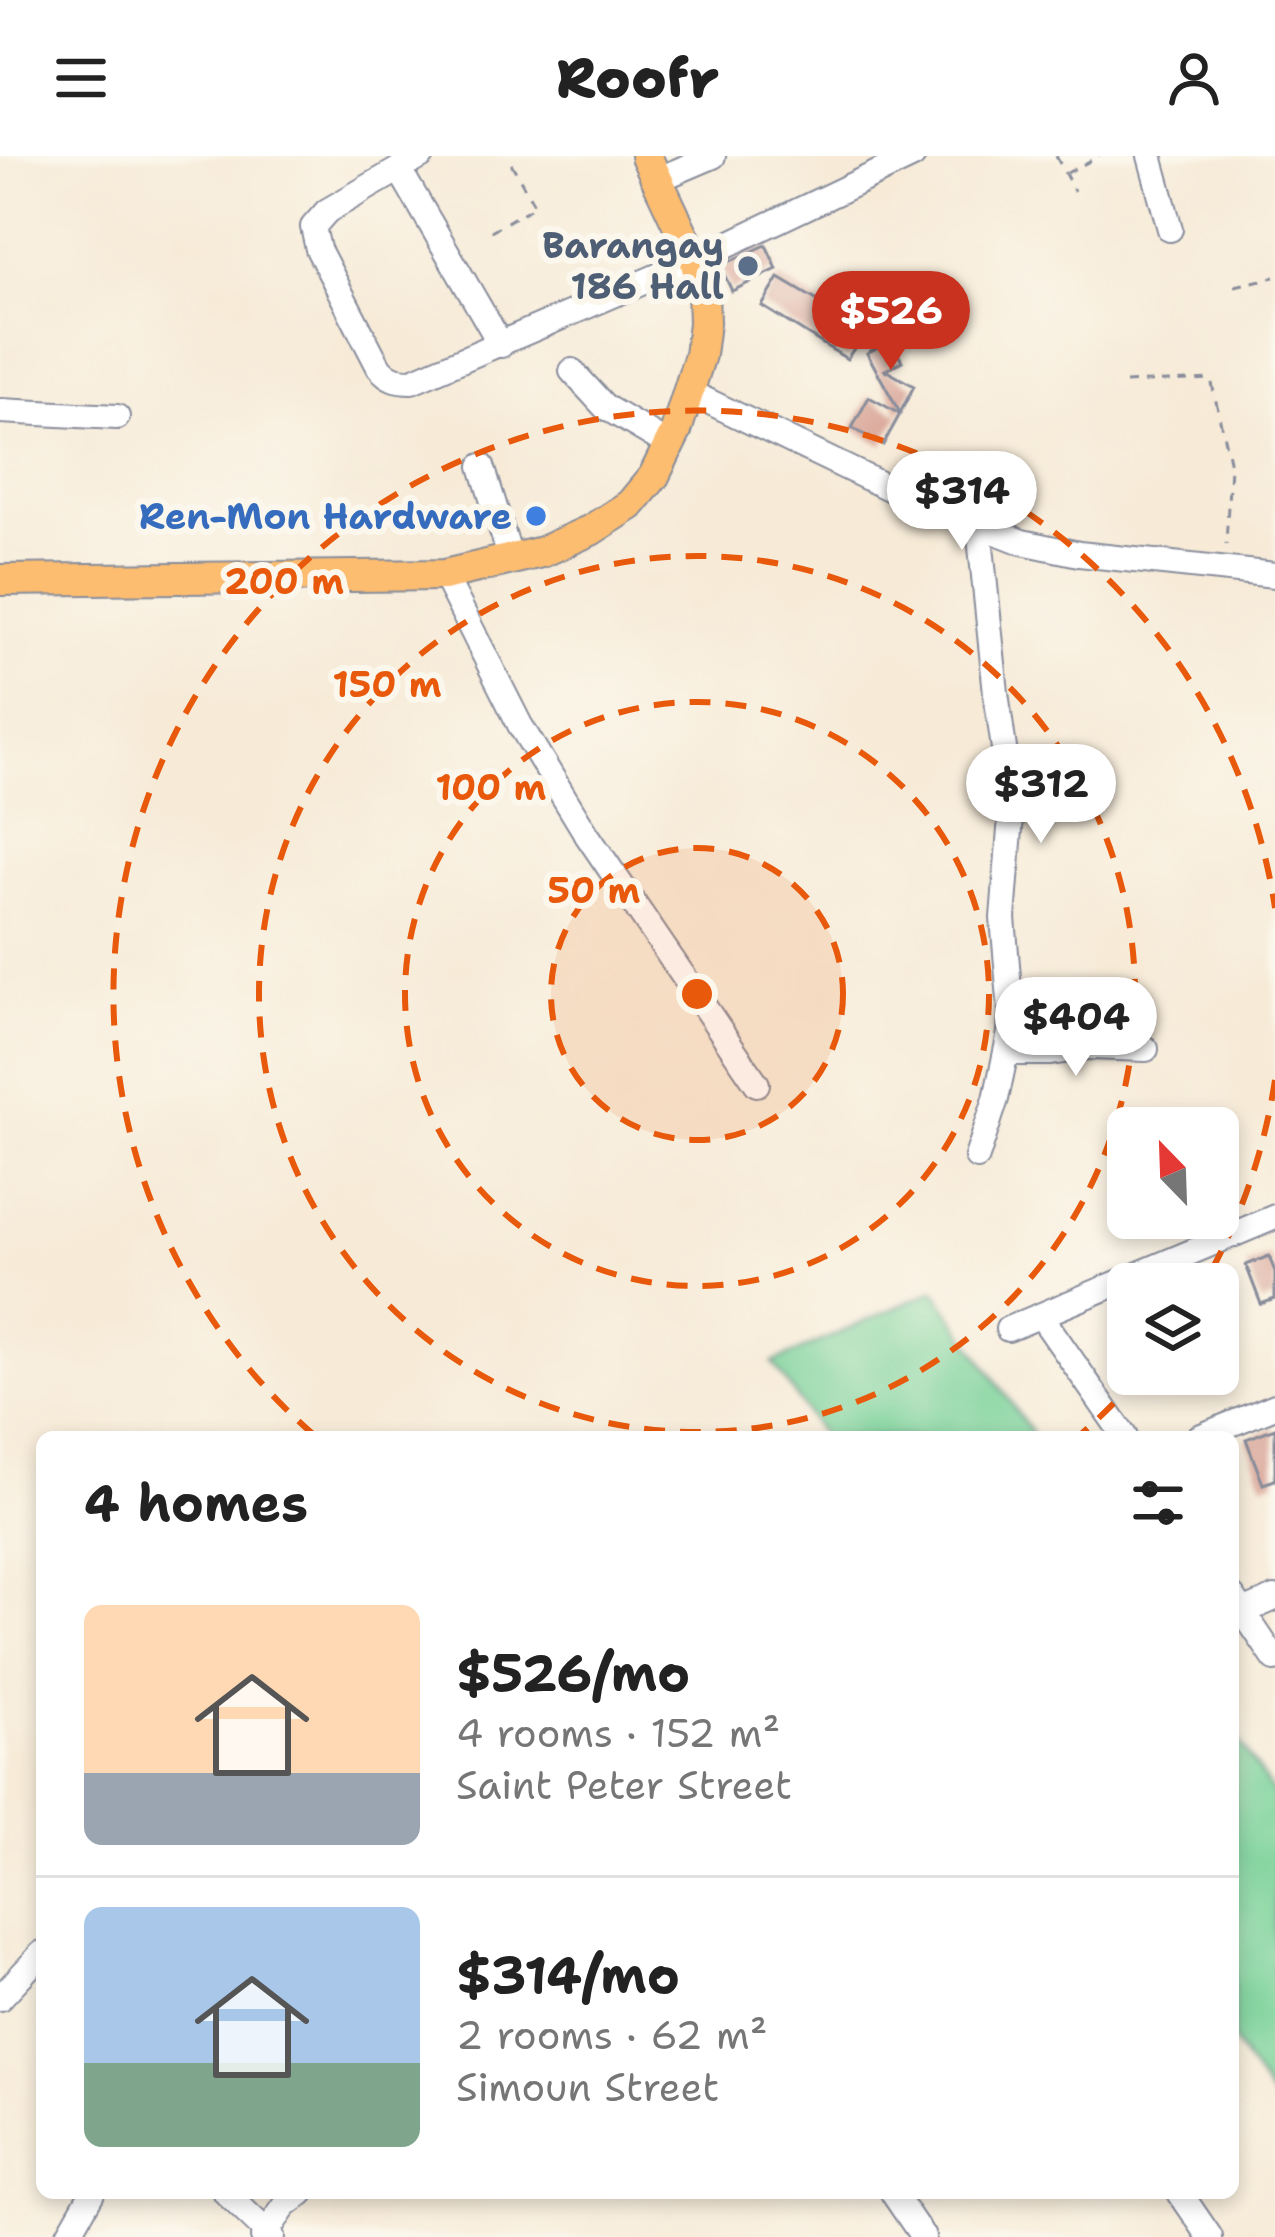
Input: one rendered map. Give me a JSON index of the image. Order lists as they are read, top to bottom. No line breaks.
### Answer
{"places":["Barangay 186 Hall","Ren-Mon Hardware"],"north":"top left","page":{"header":"Roofr","price":["$526","$314","$312","$404"],"heading":"4 homes","list":[{"name":"$526/mo","note":"4 rooms · 152 m² · Saint Peter Street"},{"name":"$314/mo","note":"2 rooms · 62 m² · Simoun Street"}]},"rings":["200 m","150 m","100 m","50 m"]}
